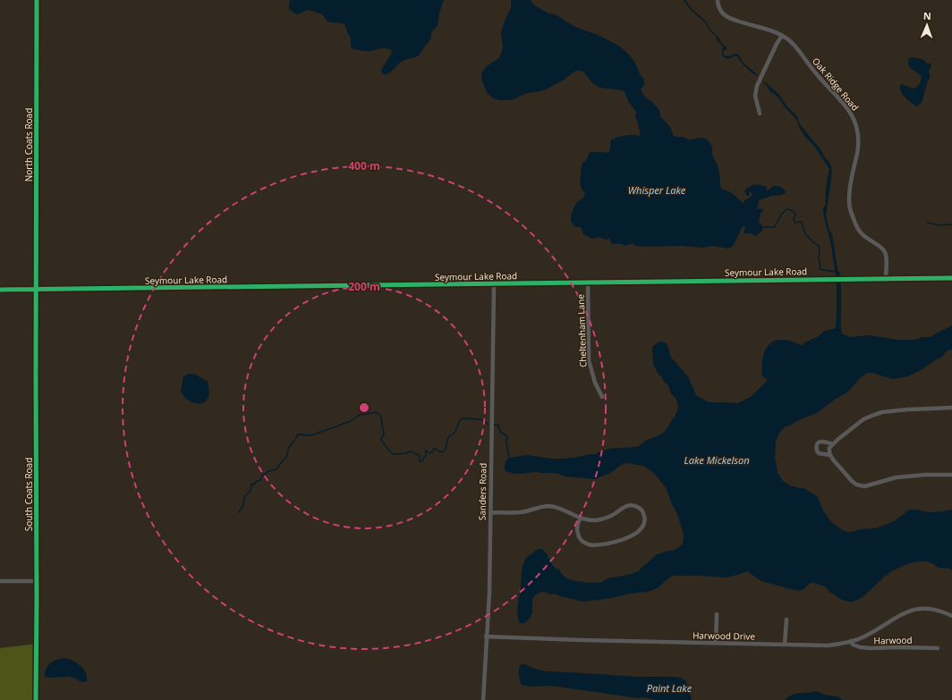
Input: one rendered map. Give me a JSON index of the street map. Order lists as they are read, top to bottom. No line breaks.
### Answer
{"streets":{"street":["Oak Ridge Road","North Coats Road","Seymour Lake Road","Cheltenham Lane","Sanders Road","South Coats Road","Harwood Drive","Harwood"]},"crossings":[["Oak Ridge Road","Seymour Lake Road"],["North Coats Road","Seymour Lake Road"],["North Coats Road","South Coats Road"],["Seymour Lake Road","Cheltenham Lane"],["Seymour Lake Road","Sanders Road"],["Seymour Lake Road","South Coats Road"],["Sanders Road","Harwood Drive"],["Harwood Drive","Harwood"]],"water":["Whisper Lake","Lake Mickelson","Paint Lake"],"north":"top","rings":["400 m","200 m"]}
